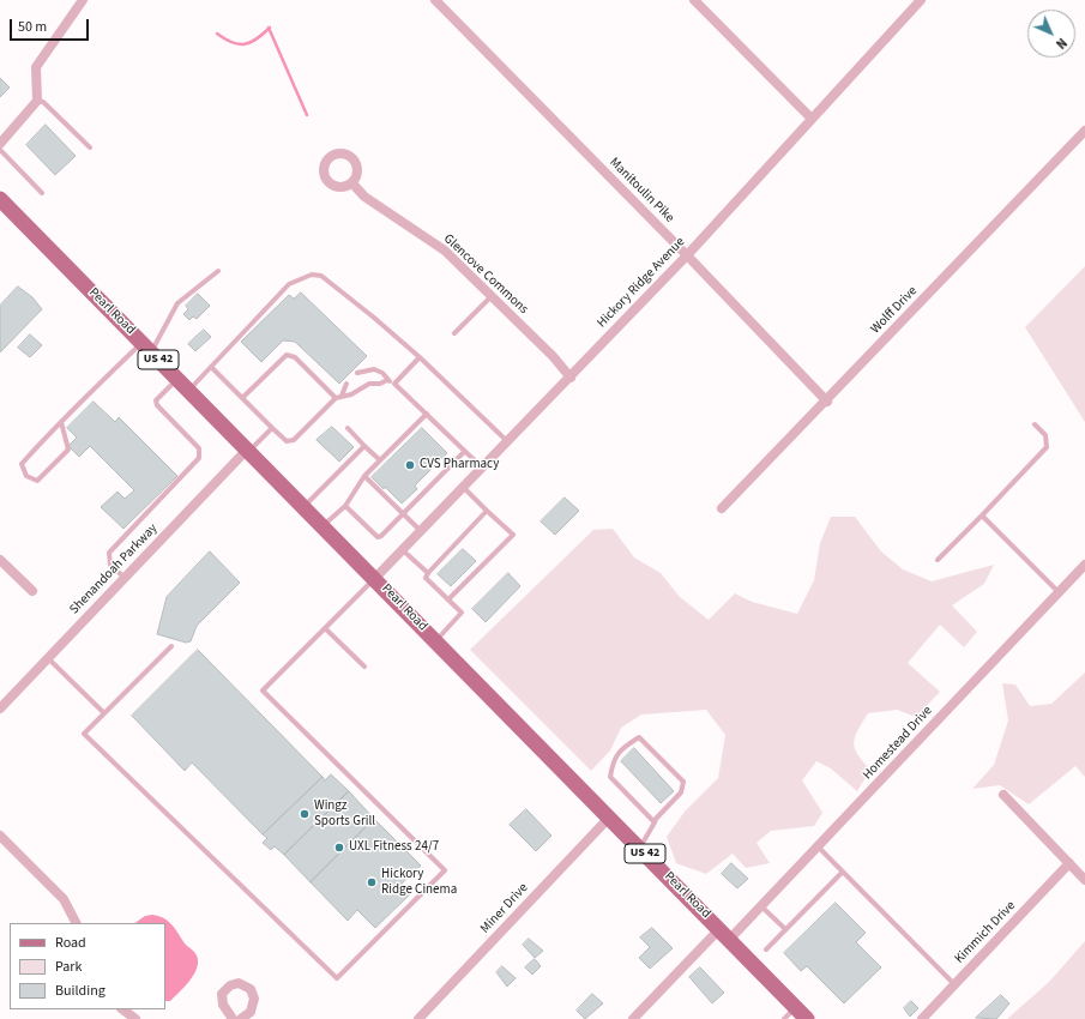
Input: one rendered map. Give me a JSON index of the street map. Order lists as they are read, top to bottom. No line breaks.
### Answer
{"streets":{"main road":["Pearl Road","US 42"],"street":["Manitoulin Pike","Glencove Commons","Hickory Ridge Avenue","Wolff Drive","Shenandoah Parkway","Homestead Drive","Miner Drive","Kimmich Drive"]},"crossings":[["Manitoulin Pike","Hickory Ridge Avenue"],["Manitoulin Pike","Wolff Drive"],["Glencove Commons","Hickory Ridge Avenue"],["Hickory Ridge Avenue","Pearl Road"],["Pearl Road","Shenandoah Parkway"],["Pearl Road","Homestead Drive"],["Pearl Road","Miner Drive"]],"places":["CVS Pharmacy","Wingz Sports Grill","UXL Fitness 24/7","Hickory Ridge Cinema"],"legend":["Road","Park","Building"],"scale_bar":"50 m","north":"bottom right"}
